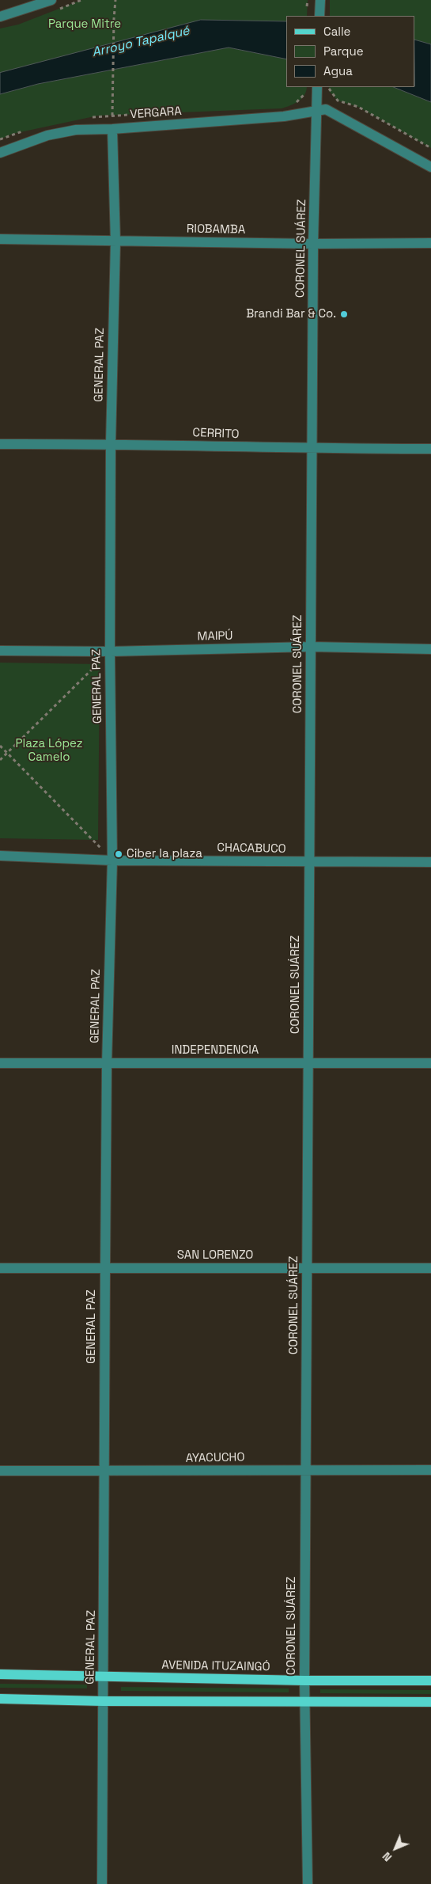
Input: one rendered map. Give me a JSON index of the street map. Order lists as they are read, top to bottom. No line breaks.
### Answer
{"streets":{"main road":["AVENIDA ITUZAINGÓ"],"street":["VERGARA","RIOBAMBA","CORONEL SUÁREZ","GENERAL PAZ","CERRITO","MAIPÚ","CHACABUCO","INDEPENDENCIA","SAN LORENZO","AYACUCHO"]},"crossings":[["VERGARA","CORONEL SUÁREZ"],["VERGARA","GENERAL PAZ"],["RIOBAMBA","CORONEL SUÁREZ"],["RIOBAMBA","GENERAL PAZ"],["CORONEL SUÁREZ","CERRITO"],["CORONEL SUÁREZ","MAIPÚ"],["CORONEL SUÁREZ","CHACABUCO"],["CORONEL SUÁREZ","INDEPENDENCIA"],["CORONEL SUÁREZ","SAN LORENZO"],["CORONEL SUÁREZ","AYACUCHO"],["CORONEL SUÁREZ","AVENIDA ITUZAINGÓ"],["GENERAL PAZ","CERRITO"],["GENERAL PAZ","MAIPÚ"],["GENERAL PAZ","CHACABUCO"],["GENERAL PAZ","INDEPENDENCIA"],["GENERAL PAZ","SAN LORENZO"],["GENERAL PAZ","AYACUCHO"],["GENERAL PAZ","AVENIDA ITUZAINGÓ"]],"water":["Arroyo Tapalqué"],"parks":["Parque Mitre","Plaza López Camelo"],"places":["Brandi Bar & Co.","Ciber la plaza"],"legend":["Calle","Parque","Agua"],"north":"bottom left"}
